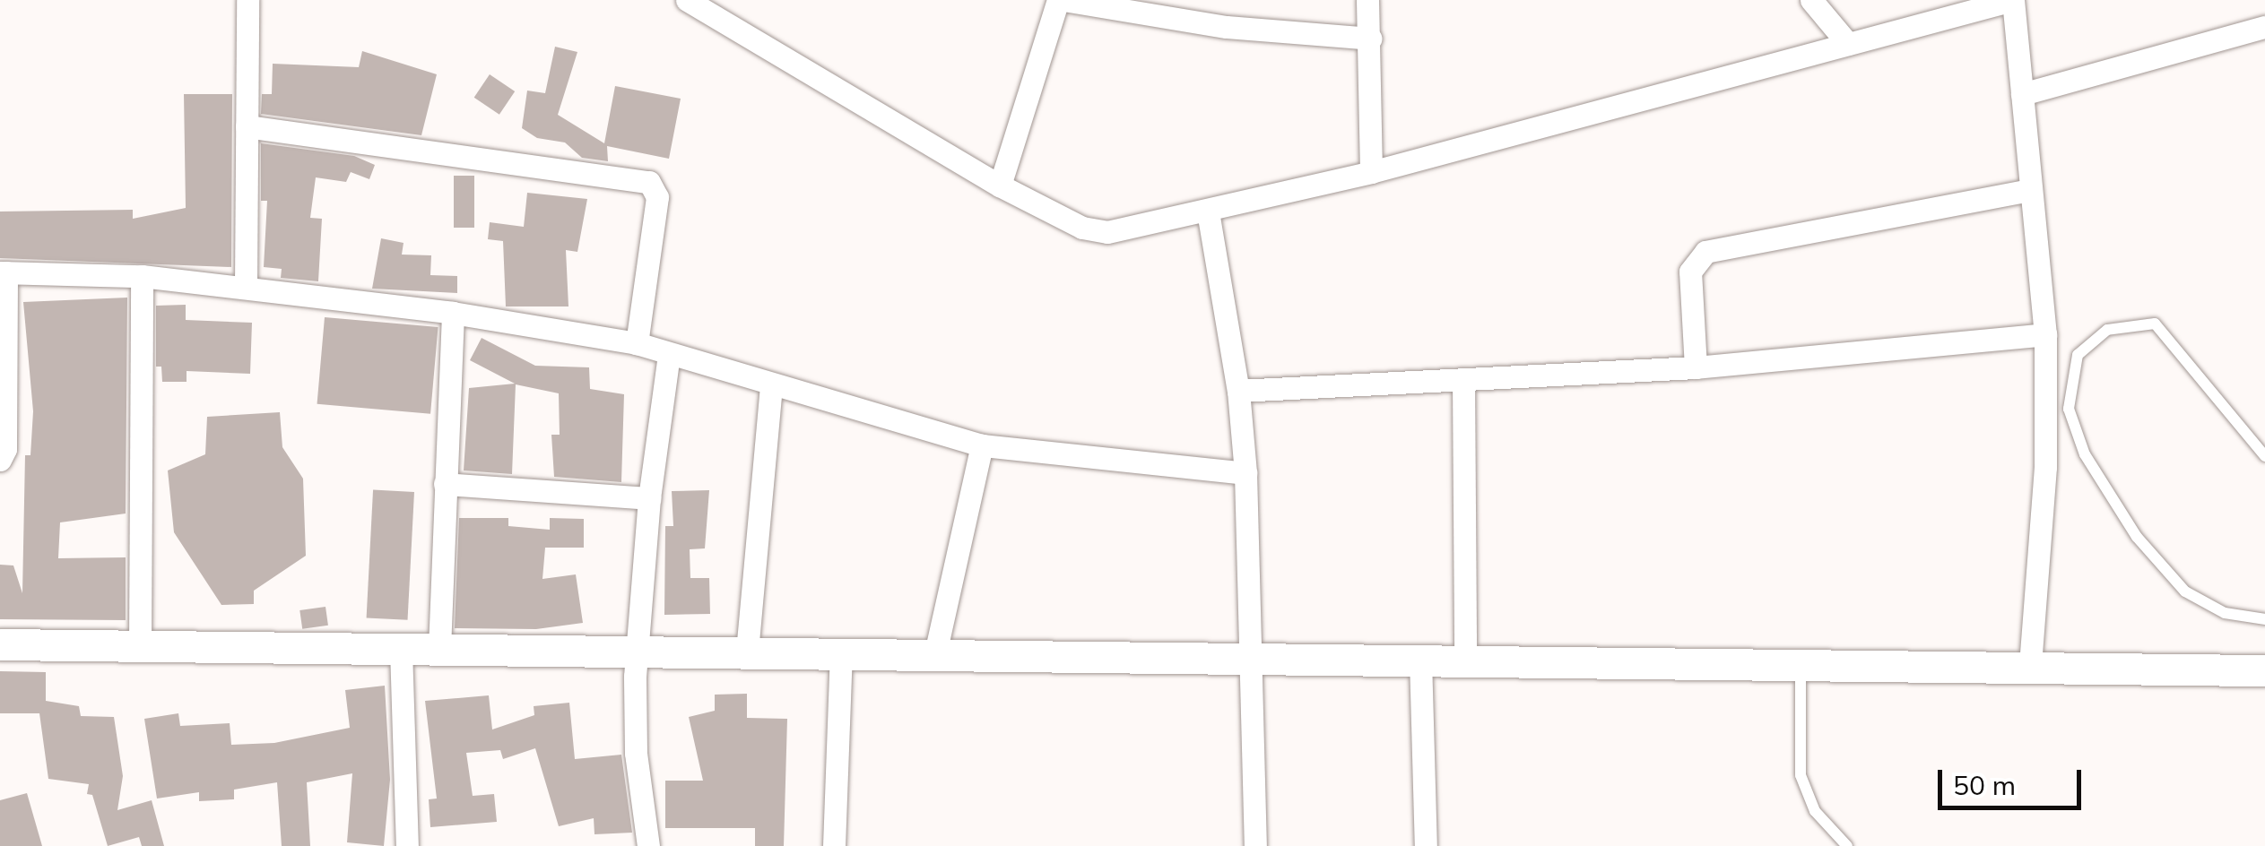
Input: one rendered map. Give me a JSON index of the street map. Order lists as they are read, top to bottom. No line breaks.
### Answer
{"scale_bar":"50 m"}
